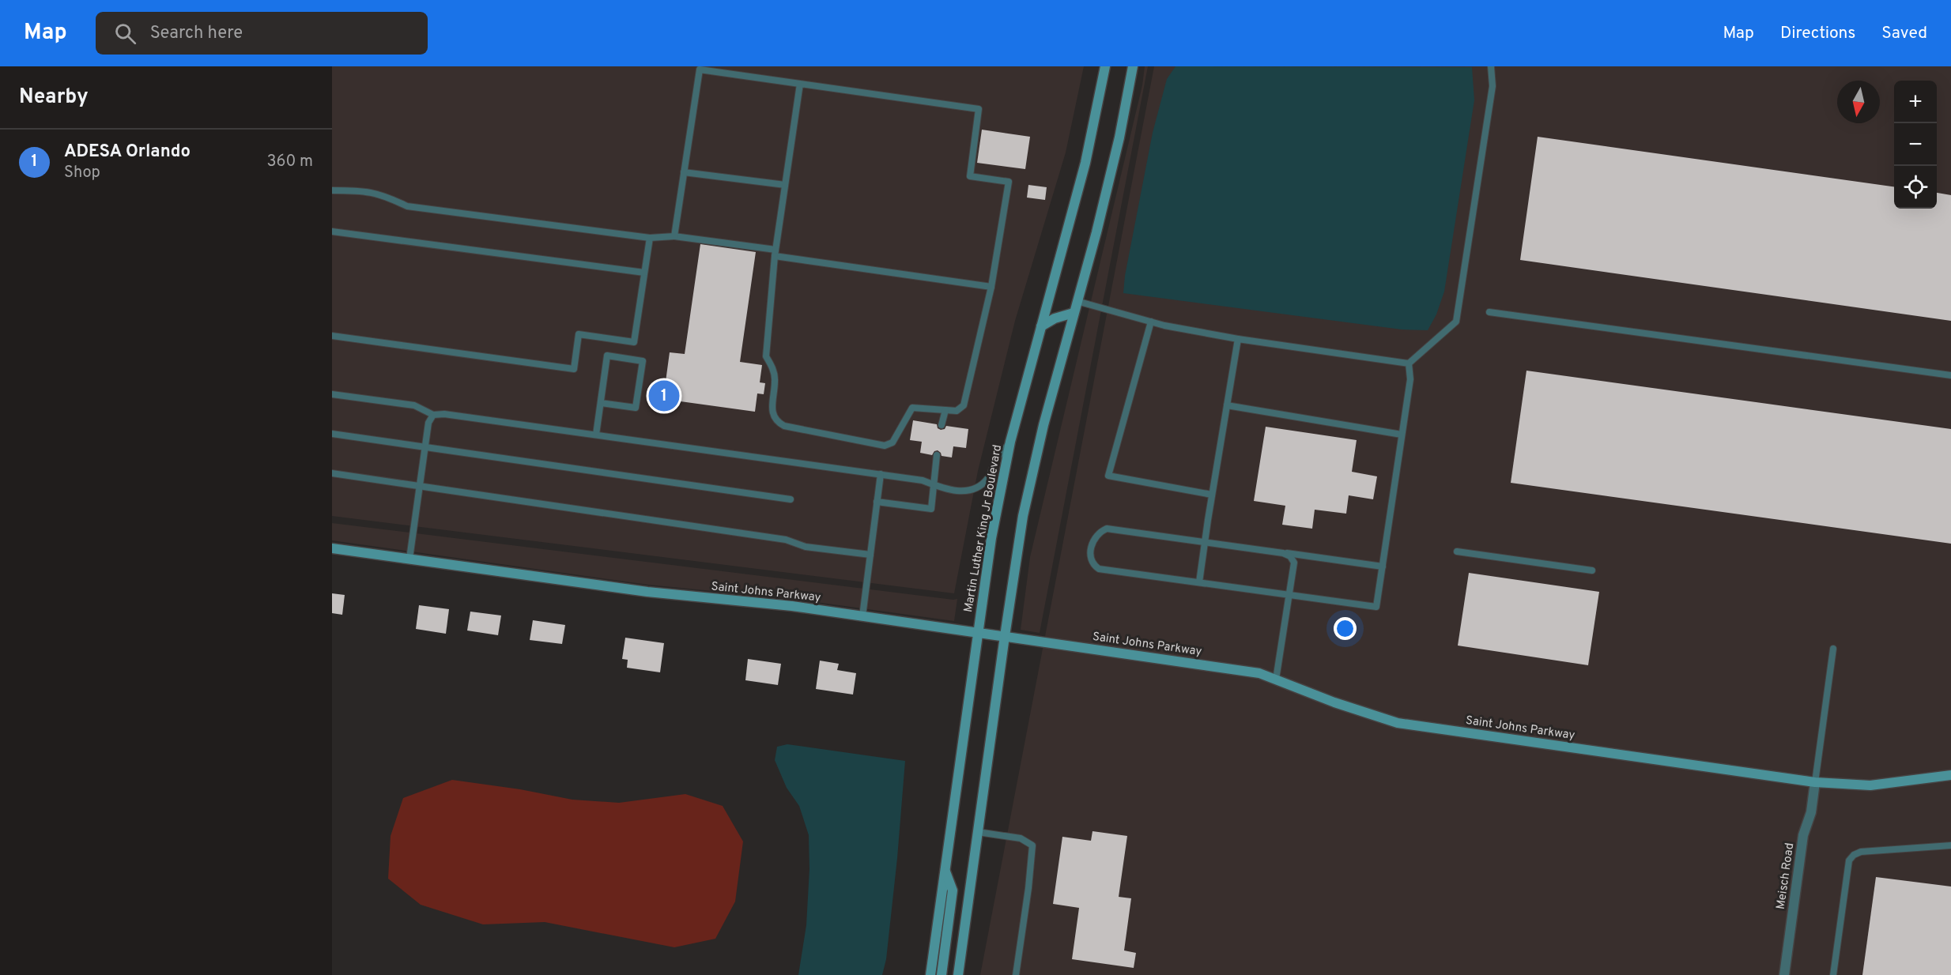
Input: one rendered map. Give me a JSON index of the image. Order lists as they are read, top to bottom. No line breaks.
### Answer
{"streets":{"main road":["Martin Luther King Jr Boulevard","Saint Johns Parkway"],"street":["Meisch Road"]},"crossings":[["Martin Luther King Jr Boulevard","Saint Johns Parkway"],["Saint Johns Parkway","Meisch Road"]],"north":"bottom","page":{"header":"Map","search":"Search here","nav":["Map","Directions","Saved"],"heading":"Nearby","map_buttons":["+","−"],"list":[{"mark":"1","name":"ADESA Orlando","note":"Shop","value":"360 m"}],"pins":"1"}}
